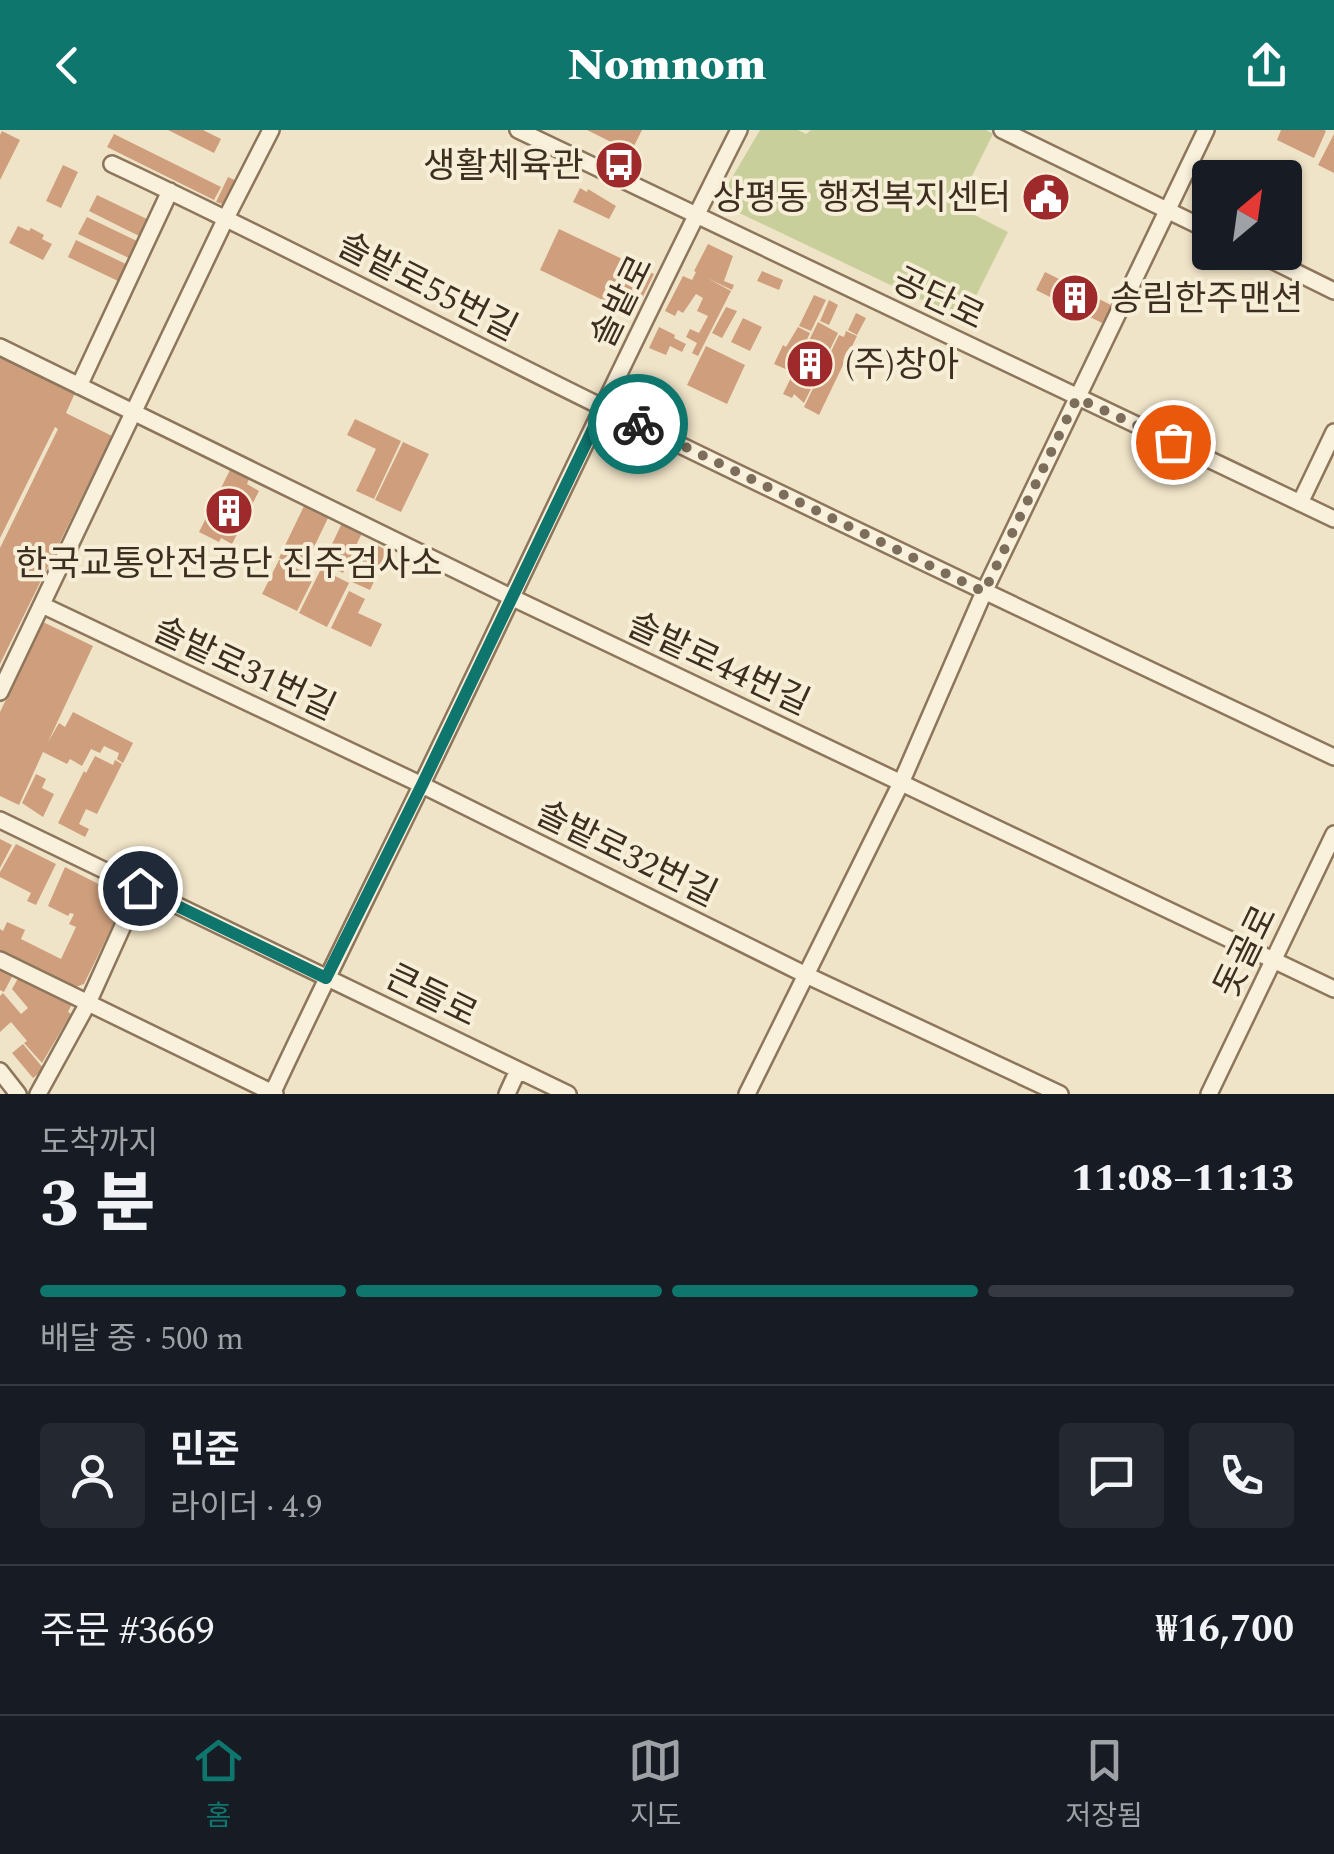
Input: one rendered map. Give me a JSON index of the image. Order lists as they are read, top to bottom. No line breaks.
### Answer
{"streets":{"street":["솔밭로55번길","공단로","솔밭로","솔밭로44번길","솔밭로31번길","솔밭로32번길","돗골로","큰들로"]},"crossings":[["솔밭로55번길","솔밭로"],["공단로","솔밭로"],["솔밭로","솔밭로44번길"],["솔밭로","솔밭로31번길"],["솔밭로","솔밭로32번길"],["솔밭로","큰들로"],["솔밭로44번길","돗골로"],["솔밭로31번길","솔밭로32번길"]],"places":{"bus stop":["생활체육관"],"public building":["상평동 행정복지센터"],"building":["송림한주맨션","(주)창아","한국교통안전공단 진주검사소"]},"north":"top right","page":{"header":"Nomnom","heading":["3 분","도착까지","11:08–11:13"],"panel":["민준","라이더 · 4.9","주문 #3669","₩16,700"],"bar":"배달 중 · 500 m","tabs":["홈","지도","저장됨"]}}
